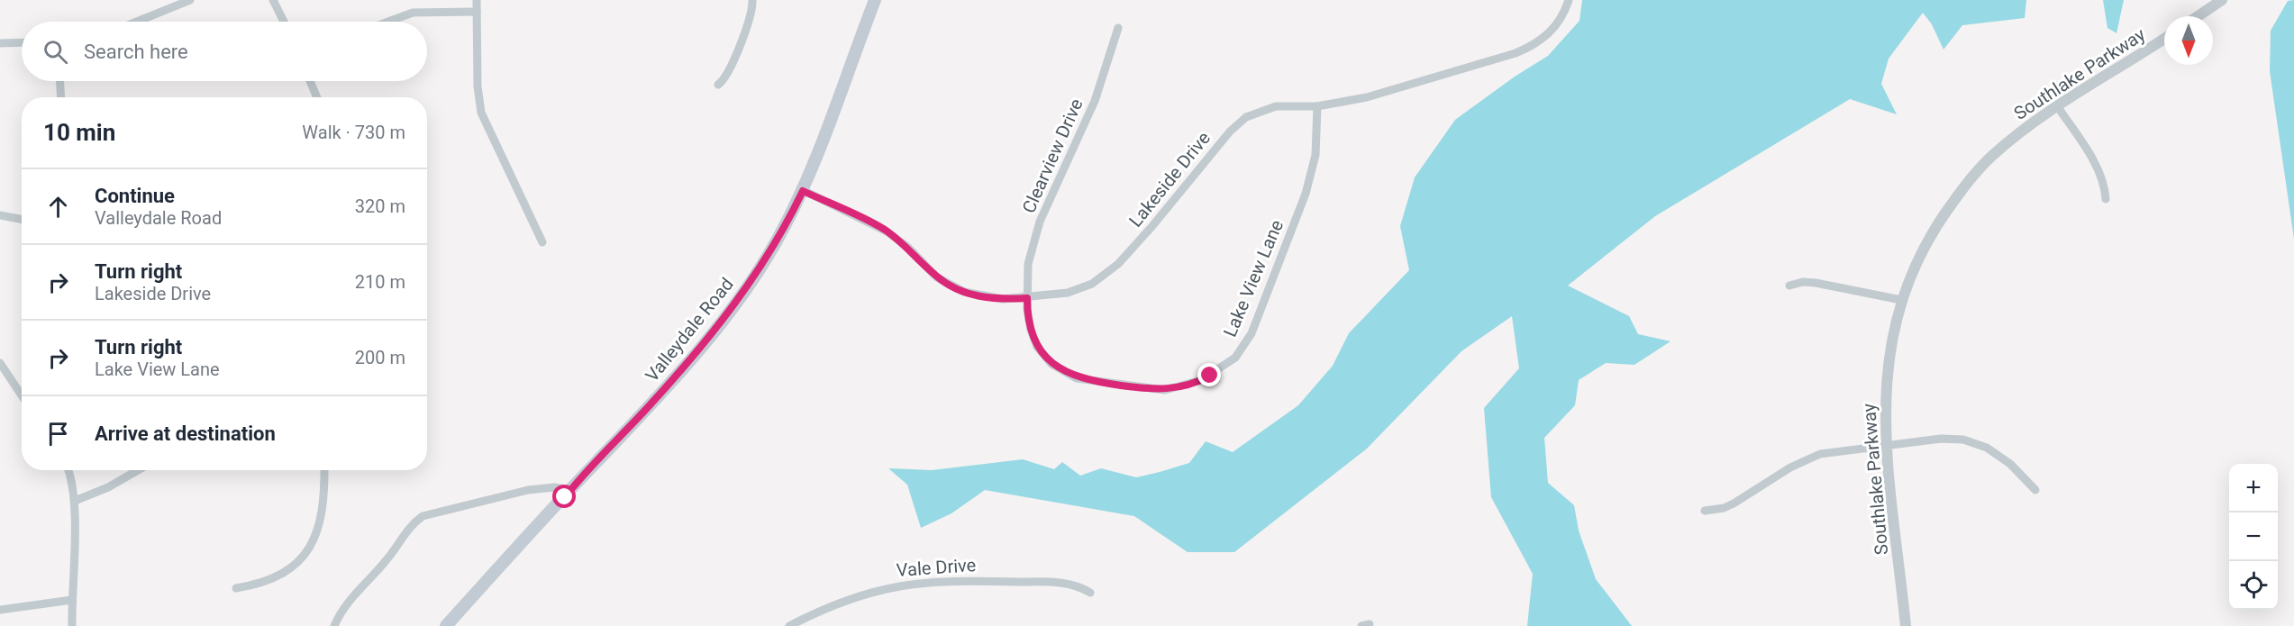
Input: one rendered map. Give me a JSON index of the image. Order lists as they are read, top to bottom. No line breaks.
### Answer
{"streets":{"main road":["Valleydale Road"],"street":["Southlake Parkway","Clearview Drive","Lakeside Drive","Lake View Lane","Vale Drive"]},"crossings":[["Clearview Drive","Lakeside Drive"],["Clearview Drive","Lake View Lane"],["Lakeside Drive","Lake View Lane"],["Lakeside Drive","Valleydale Road"]],"north":"bottom","page":{"search":"Search here","heading":["10 min","Walk · 730 m"],"list":[["Continue","Valleydale Road","320 m"],["Turn right","Lakeside Drive","210 m"],["Turn right","Lake View Lane","200 m"],"Arrive at destination"],"map_buttons":["+","−"]}}
